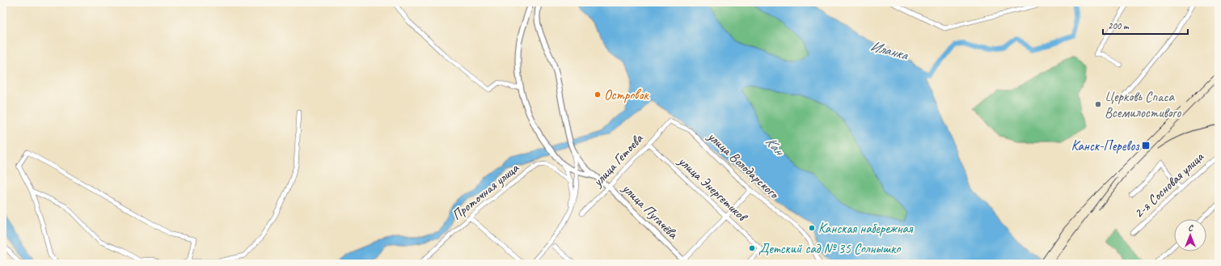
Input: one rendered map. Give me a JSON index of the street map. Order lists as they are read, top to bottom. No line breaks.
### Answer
{"streets":{"main road":["улица Пугачёва"],"street":["улица Гетоева","улица Володарского","2-я Сосновая улица","улица Энергетиков","Проточная улица"]},"crossings":[["улица Гетоева","улица Володарского"],["улица Гетоева","улица Энергетиков"],["улица Гетоева","улица Пугачёва"]],"water":["Иланка","Кан"],"places":{"other":["Островок","Церковь Спаса Всемилостивого","Канская набережная","Детский сад № 35 Солнышко"],"transit":["Канск-Перевоз"]},"scale_bar":"200 m","north":"top"}
